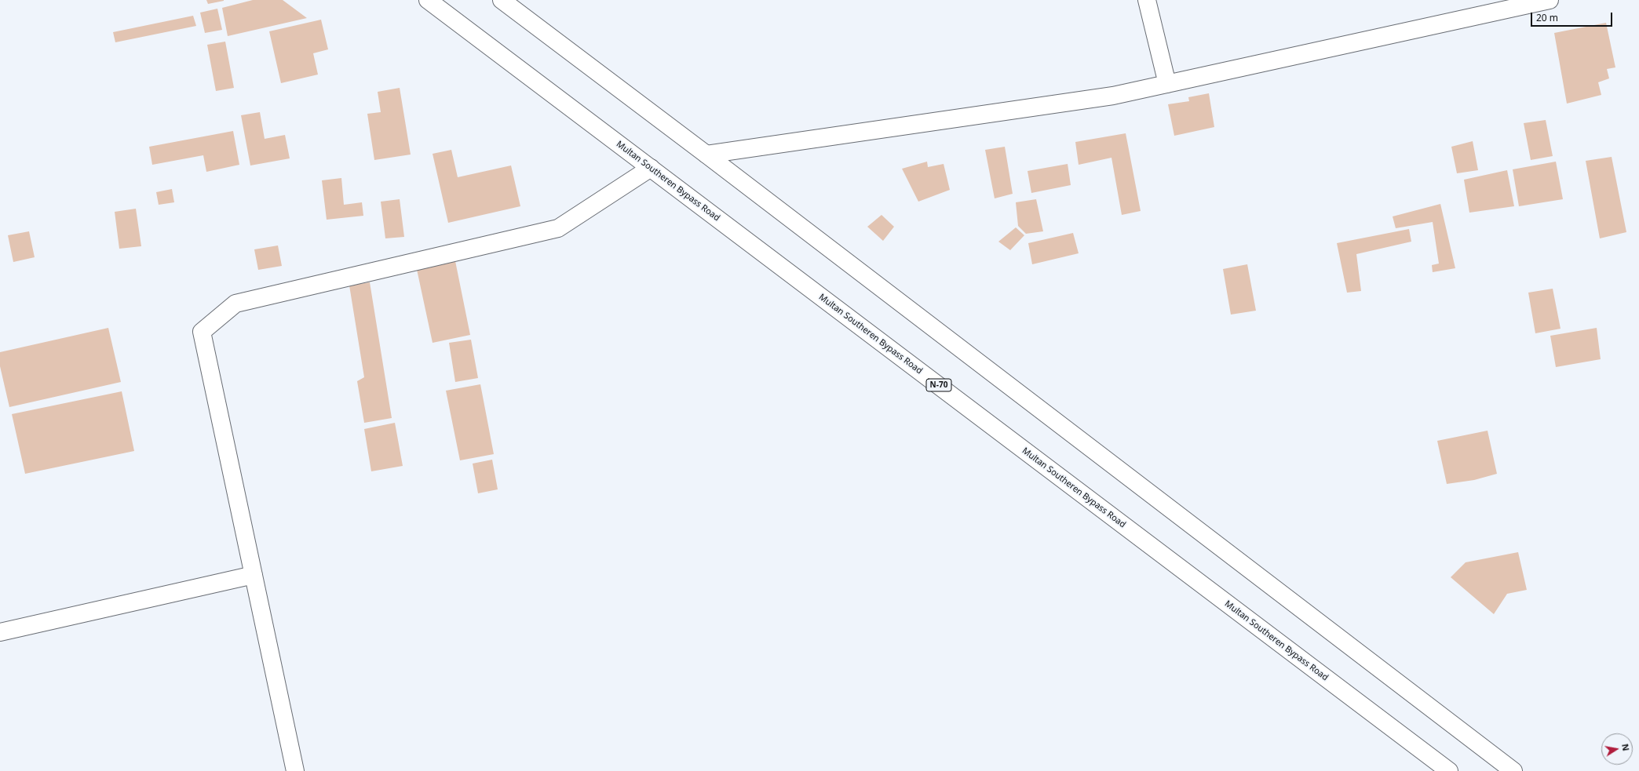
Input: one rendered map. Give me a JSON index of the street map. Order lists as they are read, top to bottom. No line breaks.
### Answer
{"streets":{"main road":["Multan Southeren Bypass Road","N-70"]},"scale_bar":"20 m","north":"right"}
